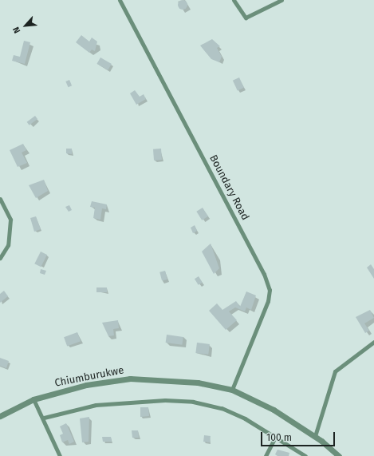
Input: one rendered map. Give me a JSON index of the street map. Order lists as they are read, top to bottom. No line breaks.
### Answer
{"streets":{"street":["Boundary Road","Chiumburukwe"]},"crossings":[["Boundary Road","Chiumburukwe"]],"scale_bar":"100 m","north":"bottom left"}
